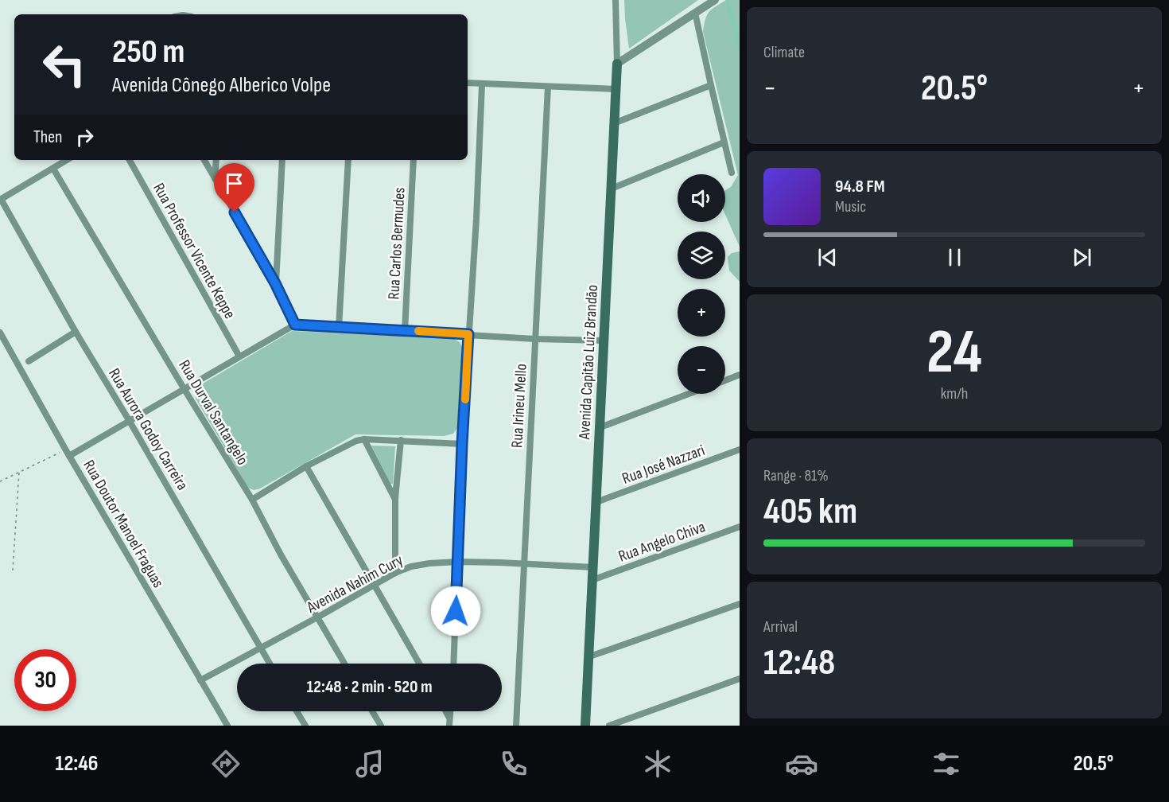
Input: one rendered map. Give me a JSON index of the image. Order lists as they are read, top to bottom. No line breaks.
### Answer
{"streets":{"main road":["Avenida Capitão Luiz Brandão"],"street":["Rua Carlos Bermudes","Rua Professor Vicente Keppe","Rua Irineu Mello","Rua Durval Santangelo","Rua Aurora Godoy Carreira","Rua José Nazzari","Rua Doutor Manoel Fraguas","Rua Angelo Chiva","Avenida Nahim Cury"]},"crossings":[["Avenida Capitão Luiz Brandão","Rua José Nazzari"],["Avenida Capitão Luiz Brandão","Rua Angelo Chiva"],["Avenida Capitão Luiz Brandão","Avenida Nahim Cury"],["Rua Irineu Mello","Avenida Nahim Cury"],["Rua Durval Santangelo","Avenida Nahim Cury"],["Rua Aurora Godoy Carreira","Avenida Nahim Cury"],["Rua Doutor Manoel Fraguas","Avenida Nahim Cury"]],"page":{"tile":["Climate",["24","km/h"],["Range · 81%","405 km"],["Arrival","12:48"]],"turn":["250 m","Avenida Cônego Alberico Volpe"],"heat":["−","20.5°","+"],"then":"Then","song":["94.8 FM","Music"],"map_buttons":["+","−"],"limit":"30","trip":"12:48 · 2 min · 520 m","tabs":["12:46","20.5°"]}}
